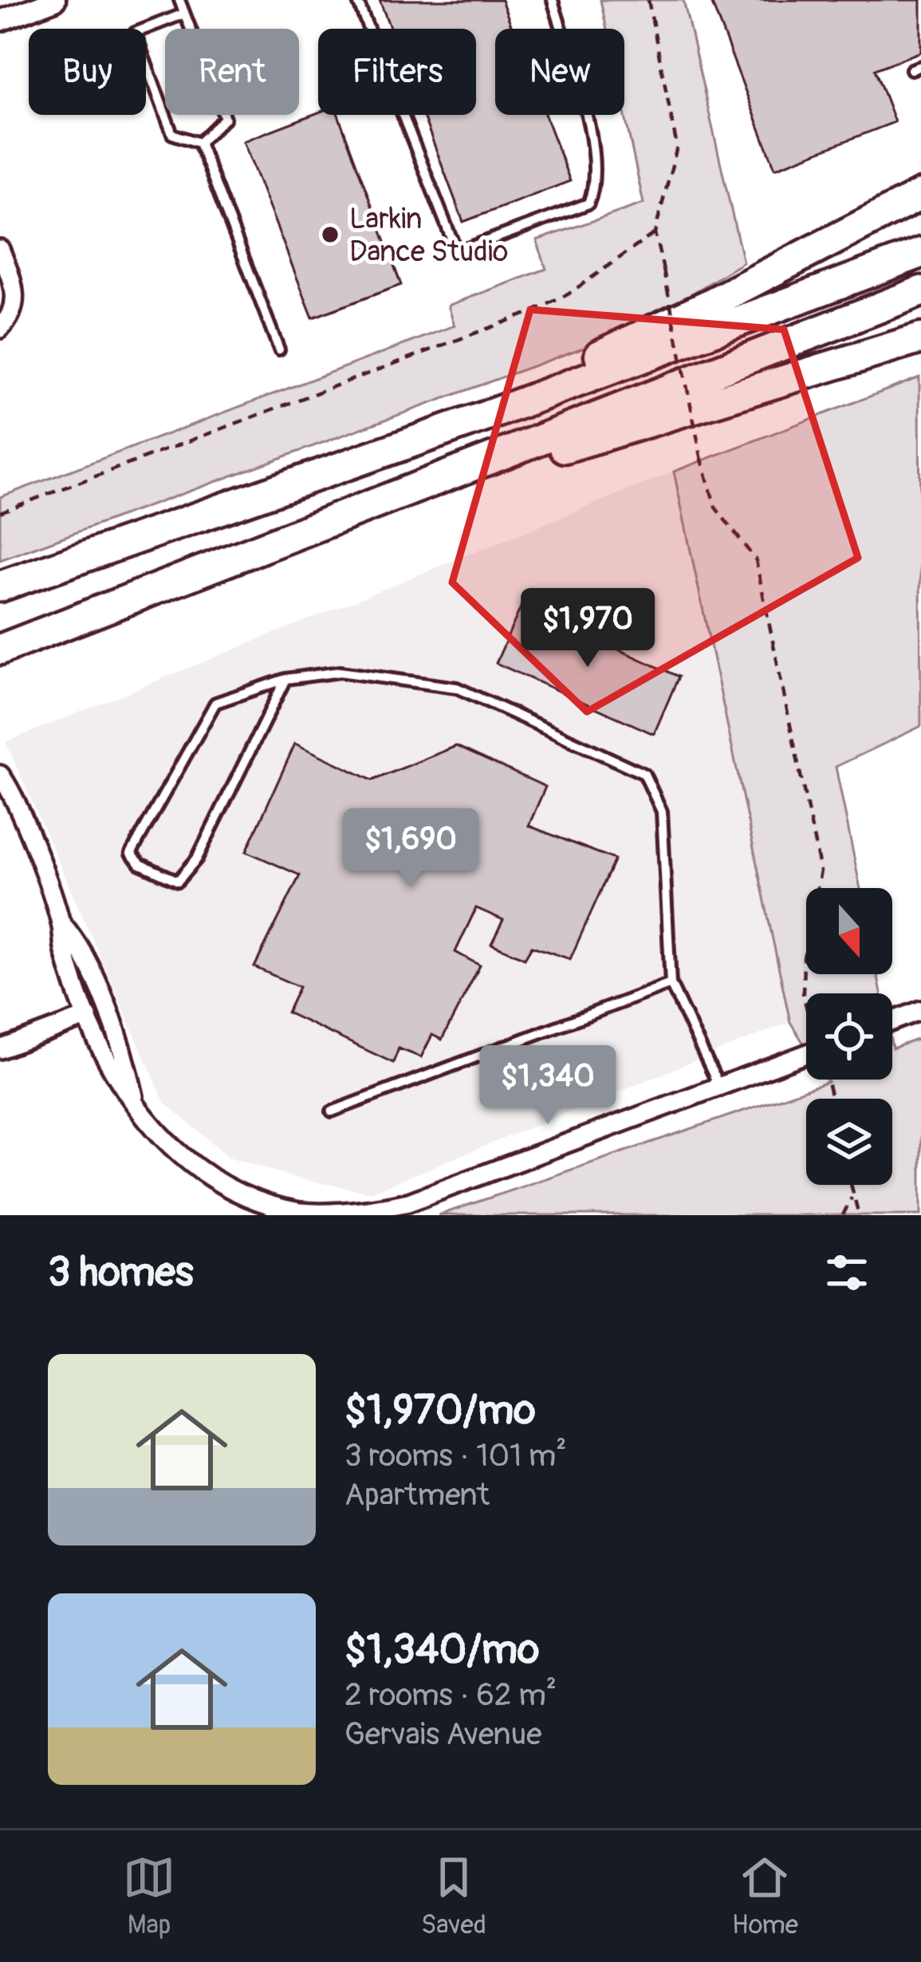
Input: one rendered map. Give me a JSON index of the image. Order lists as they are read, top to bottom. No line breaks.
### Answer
{"places":["Larkin Dance Studio"],"north":"bottom","page":{"chip":["Buy","Rent","Filters","New"],"price":["$1,970","$1,690","$1,340"],"heading":"3 homes","list":[{"name":"$1,970/mo","note":"3 rooms · 101 m² · Apartment"},{"name":"$1,340/mo","note":"2 rooms · 62 m² · Gervais Avenue"}],"tabs":["Map","Saved","Home"]}}
